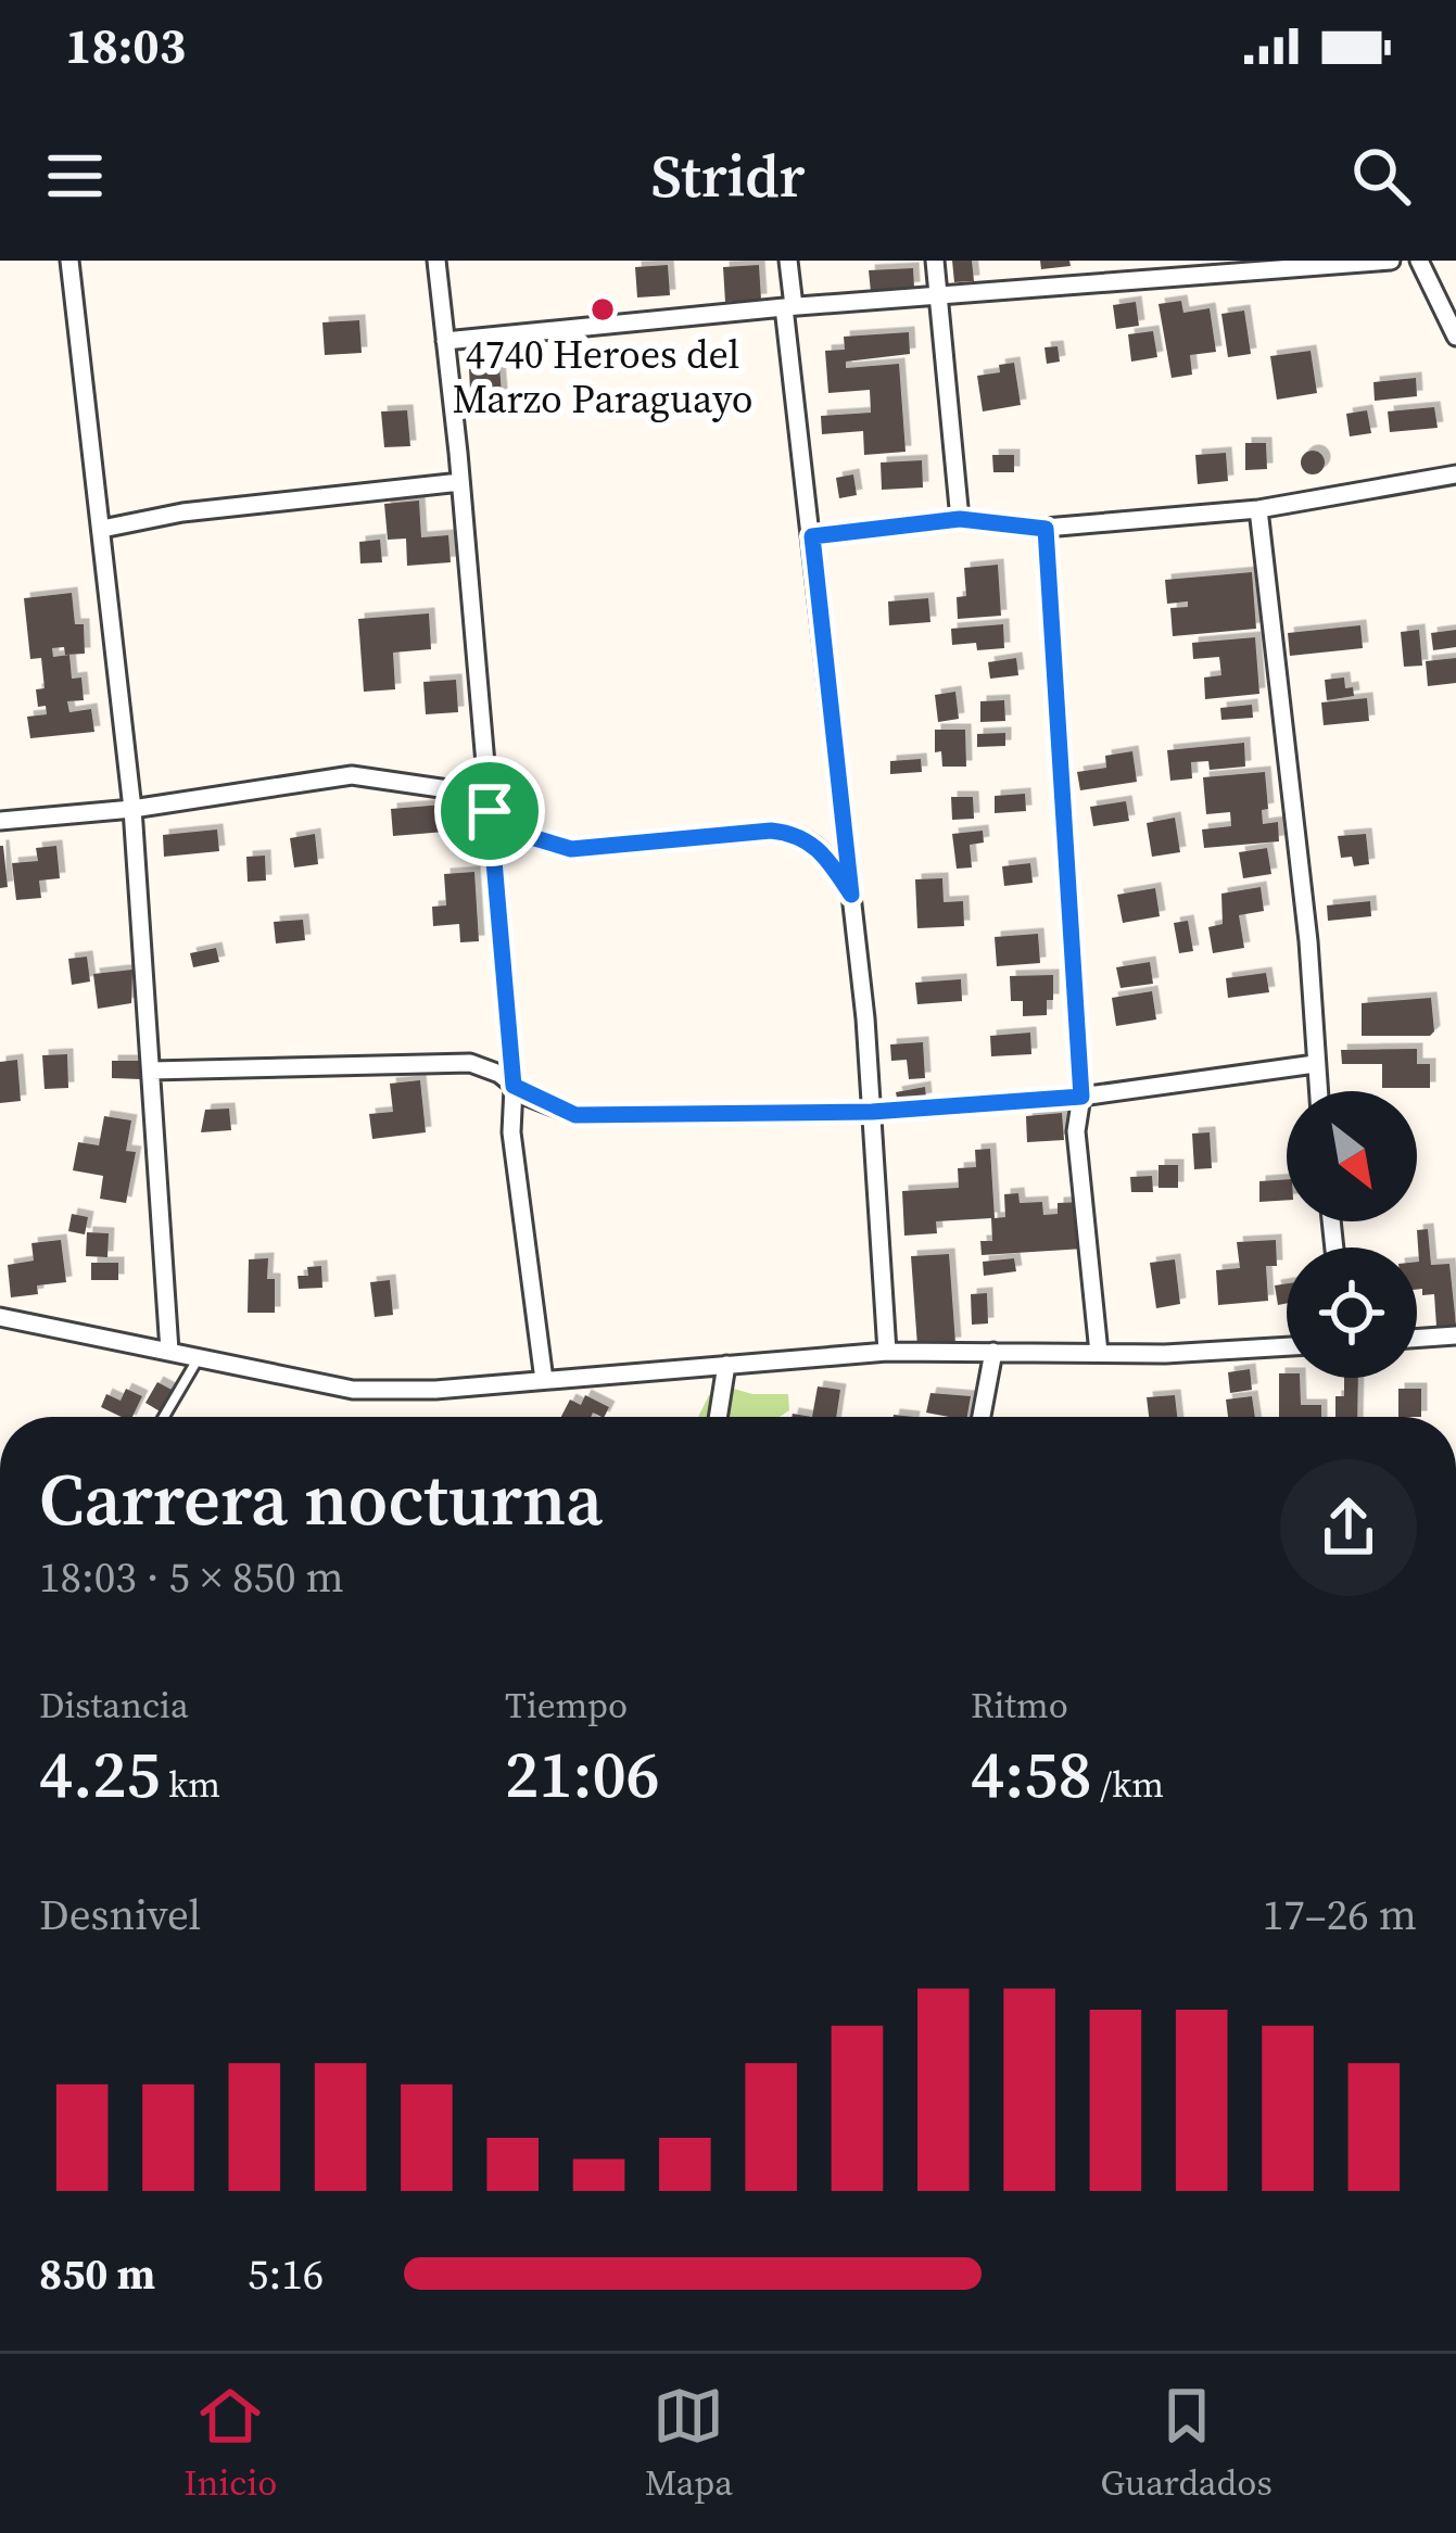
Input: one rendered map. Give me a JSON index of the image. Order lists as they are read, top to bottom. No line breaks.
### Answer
{"places":["4740 Heroes del Marzo Paraguayo"],"north":"bottom right","page":{"status":"18:03","header":"Stridr","heading":["Carrera nocturna","18:03 · 5 × 850 m"],"stats":[["Distancia","4.25 km"],["Tiempo","21:06"],["Ritmo","4:58 /km"]],"chart":["Desnivel","17–26 m"],"list":[{"name":"850 m","note":"5:16"}],"tabs":["Inicio","Mapa","Guardados"]}}
